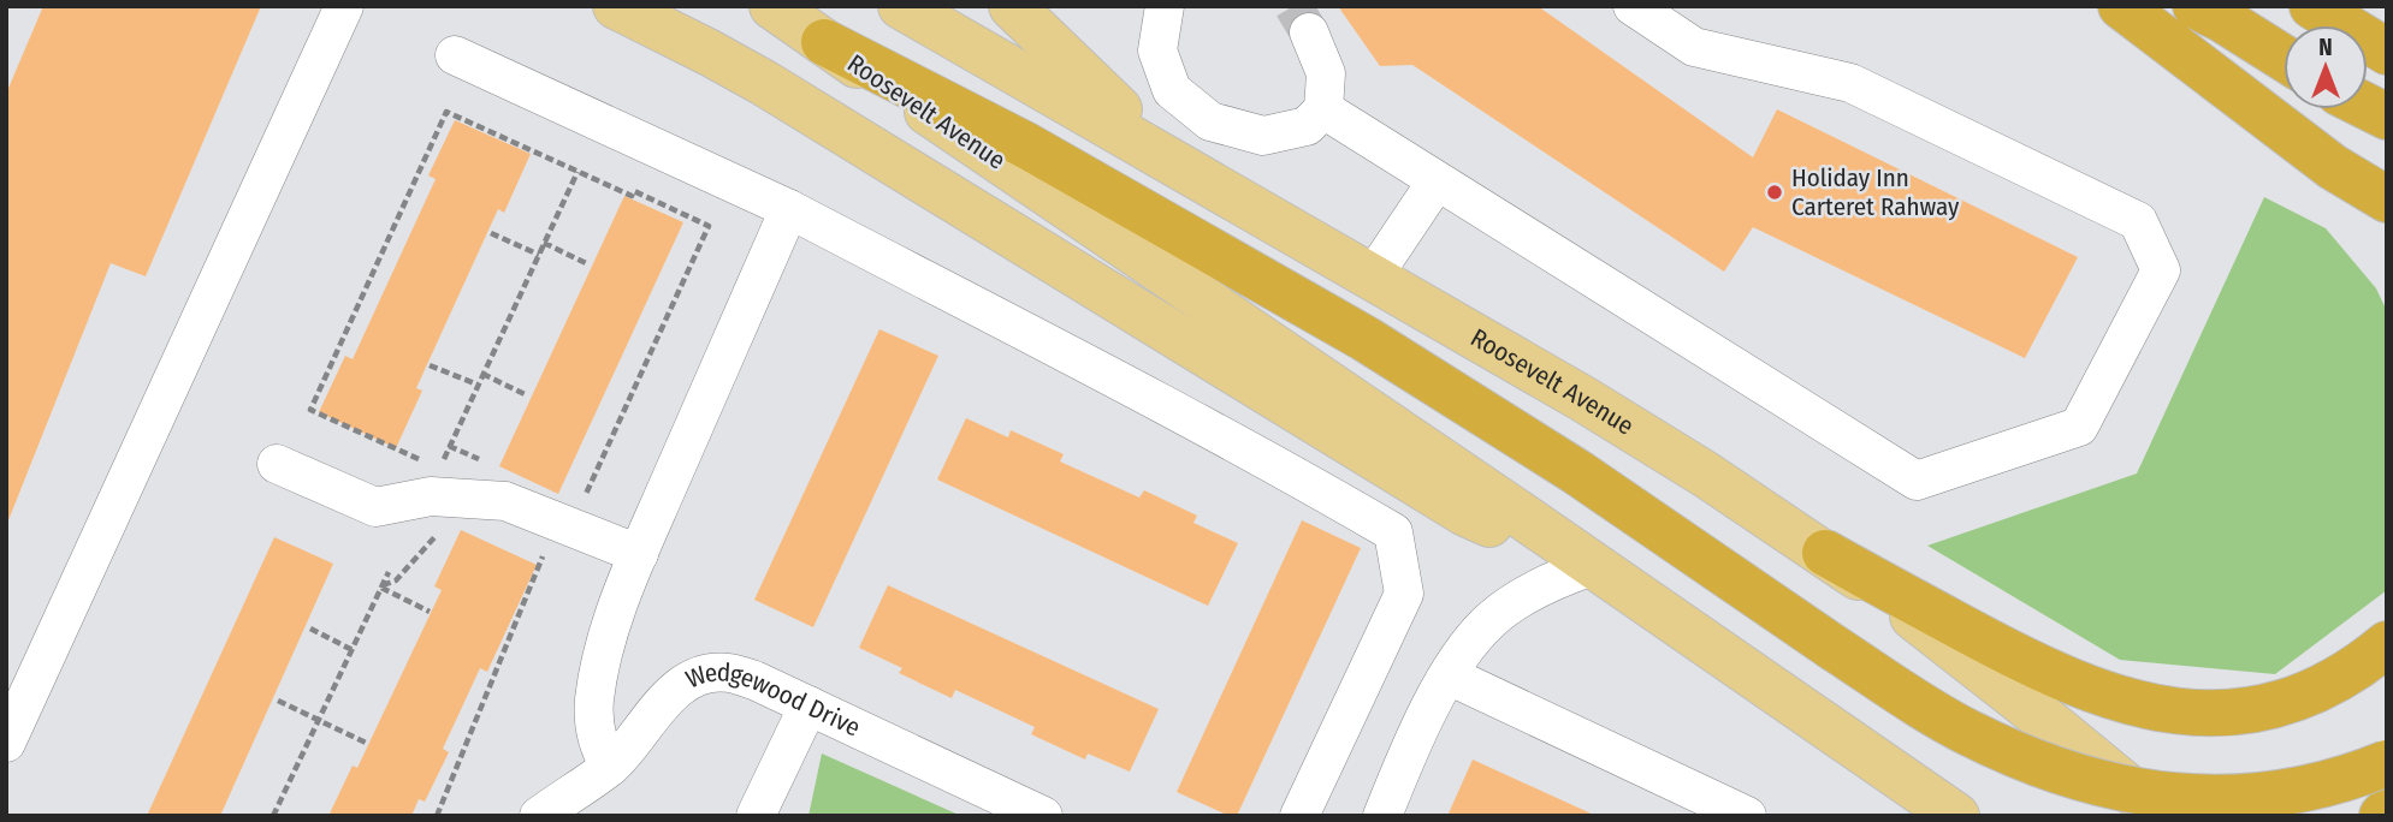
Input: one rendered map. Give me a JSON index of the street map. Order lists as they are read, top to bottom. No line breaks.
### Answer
{"streets":{"main road":["Roosevelt Avenue"],"street":["Wedgewood Drive"]},"places":["Holiday Inn Carteret Rahway"],"north":"top"}
